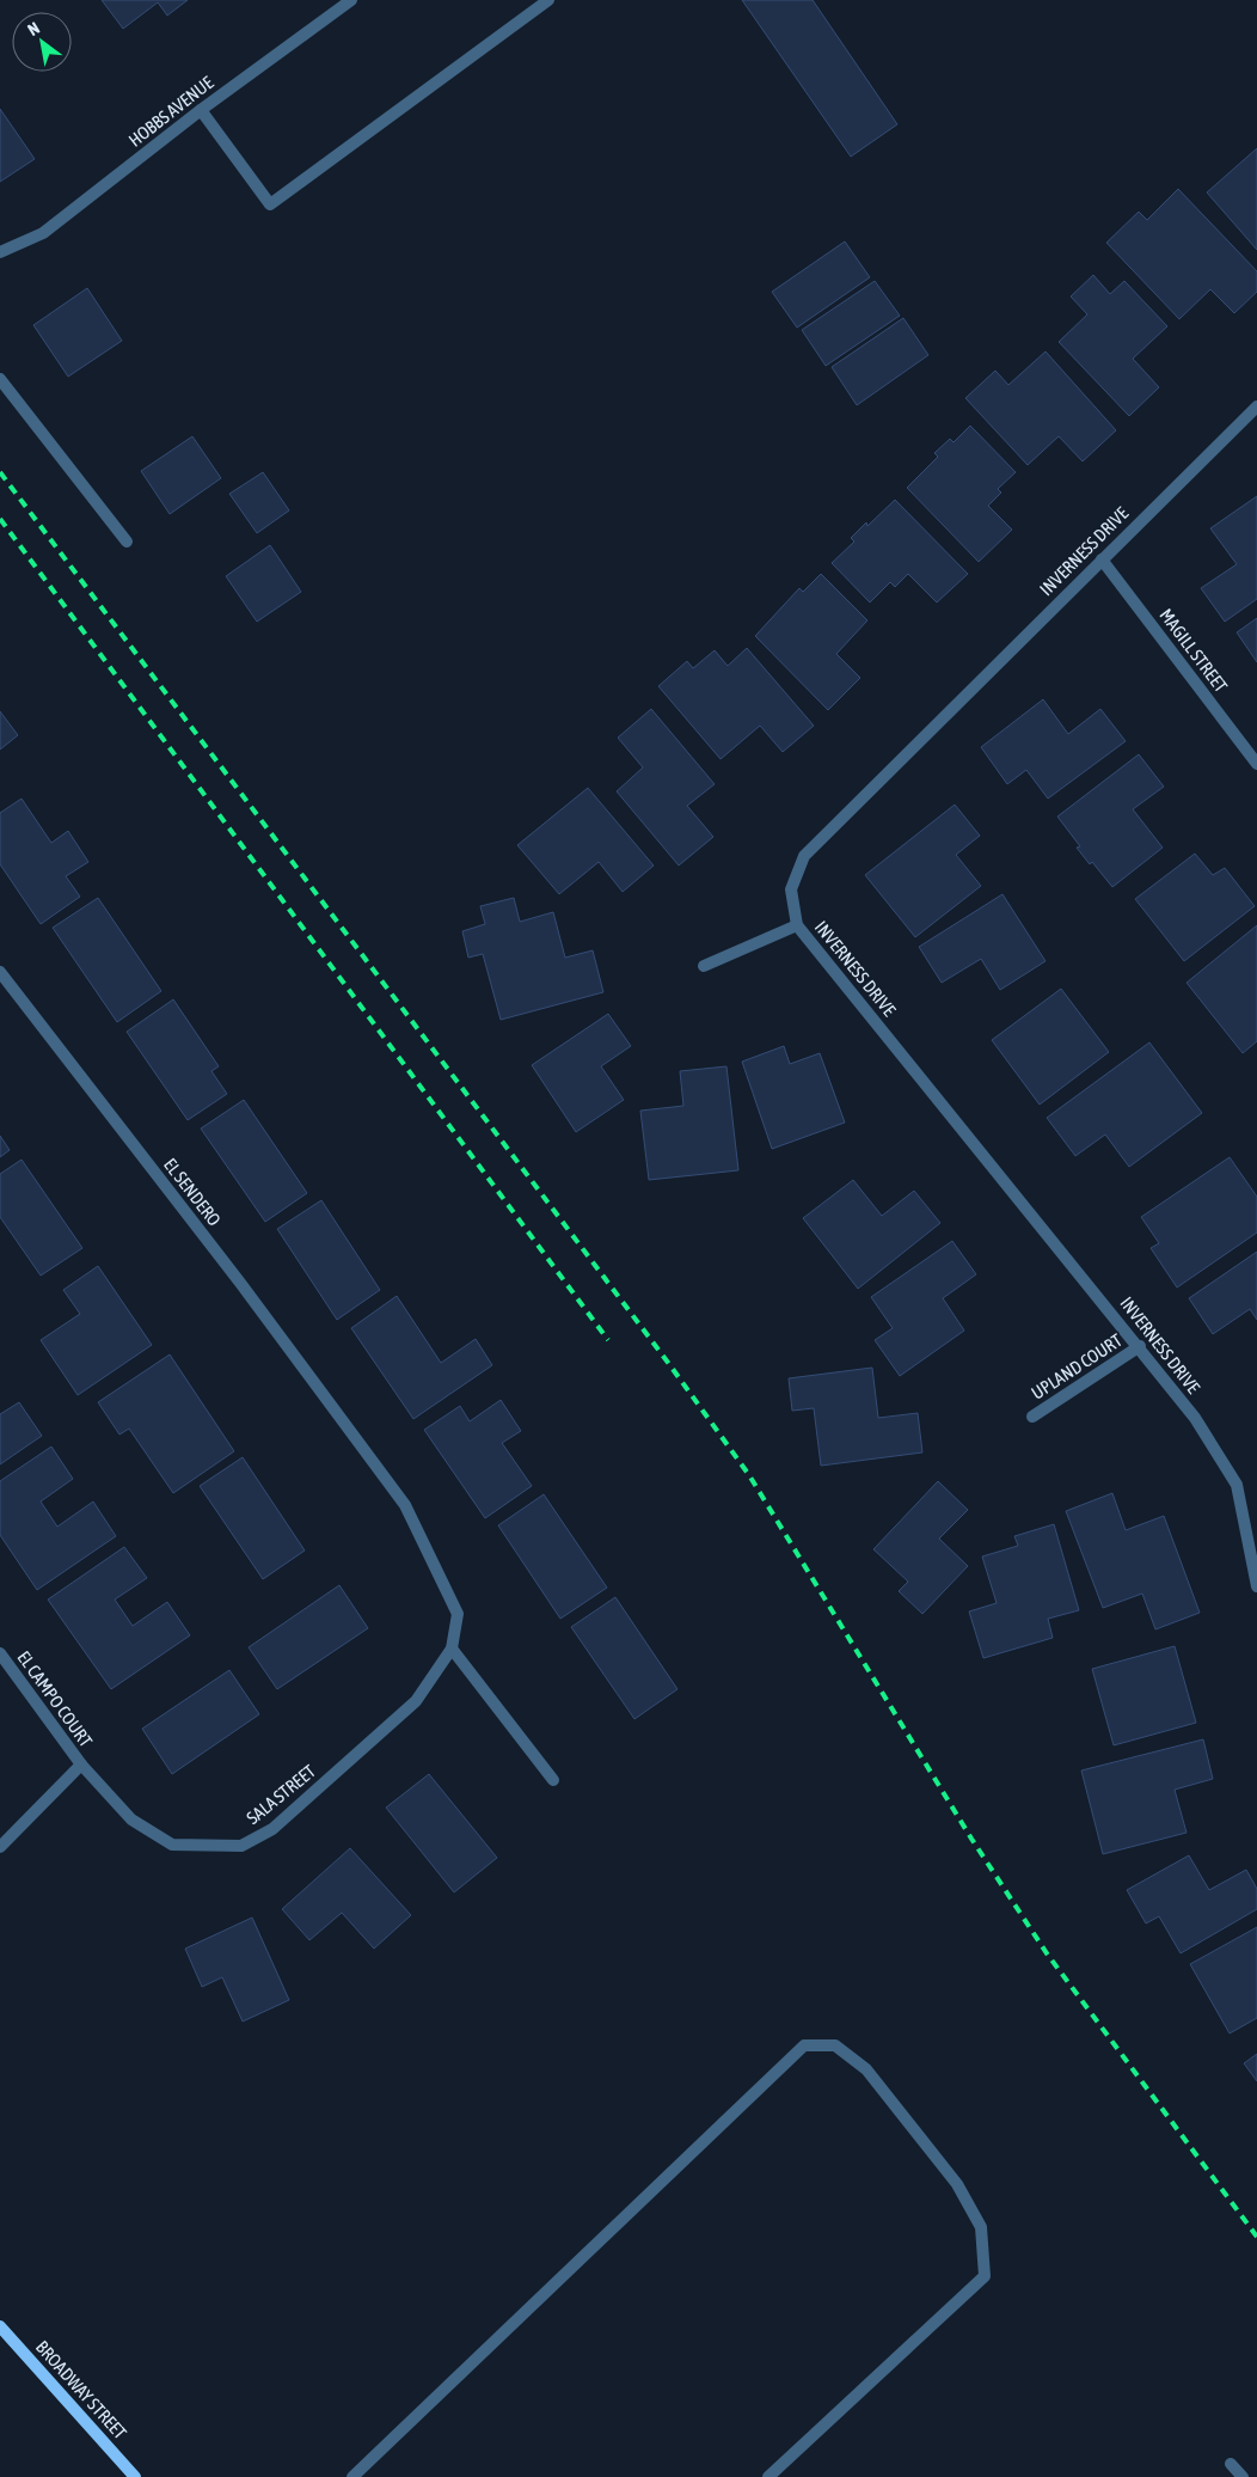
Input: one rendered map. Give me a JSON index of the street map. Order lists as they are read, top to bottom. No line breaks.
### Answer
{"streets":{"main road":["BROADWAY STREET"],"street":["HOBBS AVENUE","INVERNESS DRIVE","MAGILL STREET","EL SENDERO","UPLAND COURT","EL CAMPO COURT","SALA STREET"]},"crossings":[["INVERNESS DRIVE","MAGILL STREET"],["INVERNESS DRIVE","UPLAND COURT"],["EL SENDERO","SALA STREET"],["EL CAMPO COURT","SALA STREET"]],"north":"top left"}
